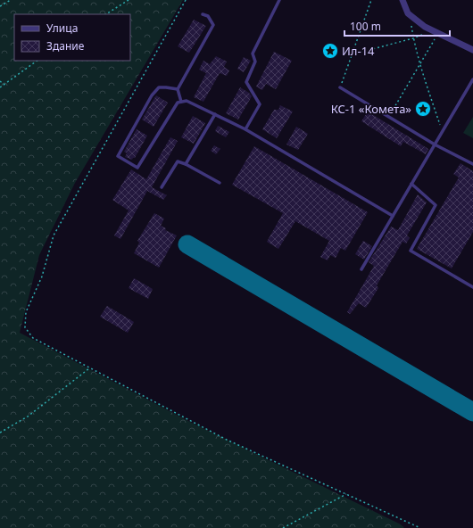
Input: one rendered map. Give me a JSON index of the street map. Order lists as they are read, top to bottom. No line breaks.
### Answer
{"places":{"place":["Ил-14","КС-1 «Комета»"]},"legend":["Улица","Здание"],"scale_bar":"100 m"}
